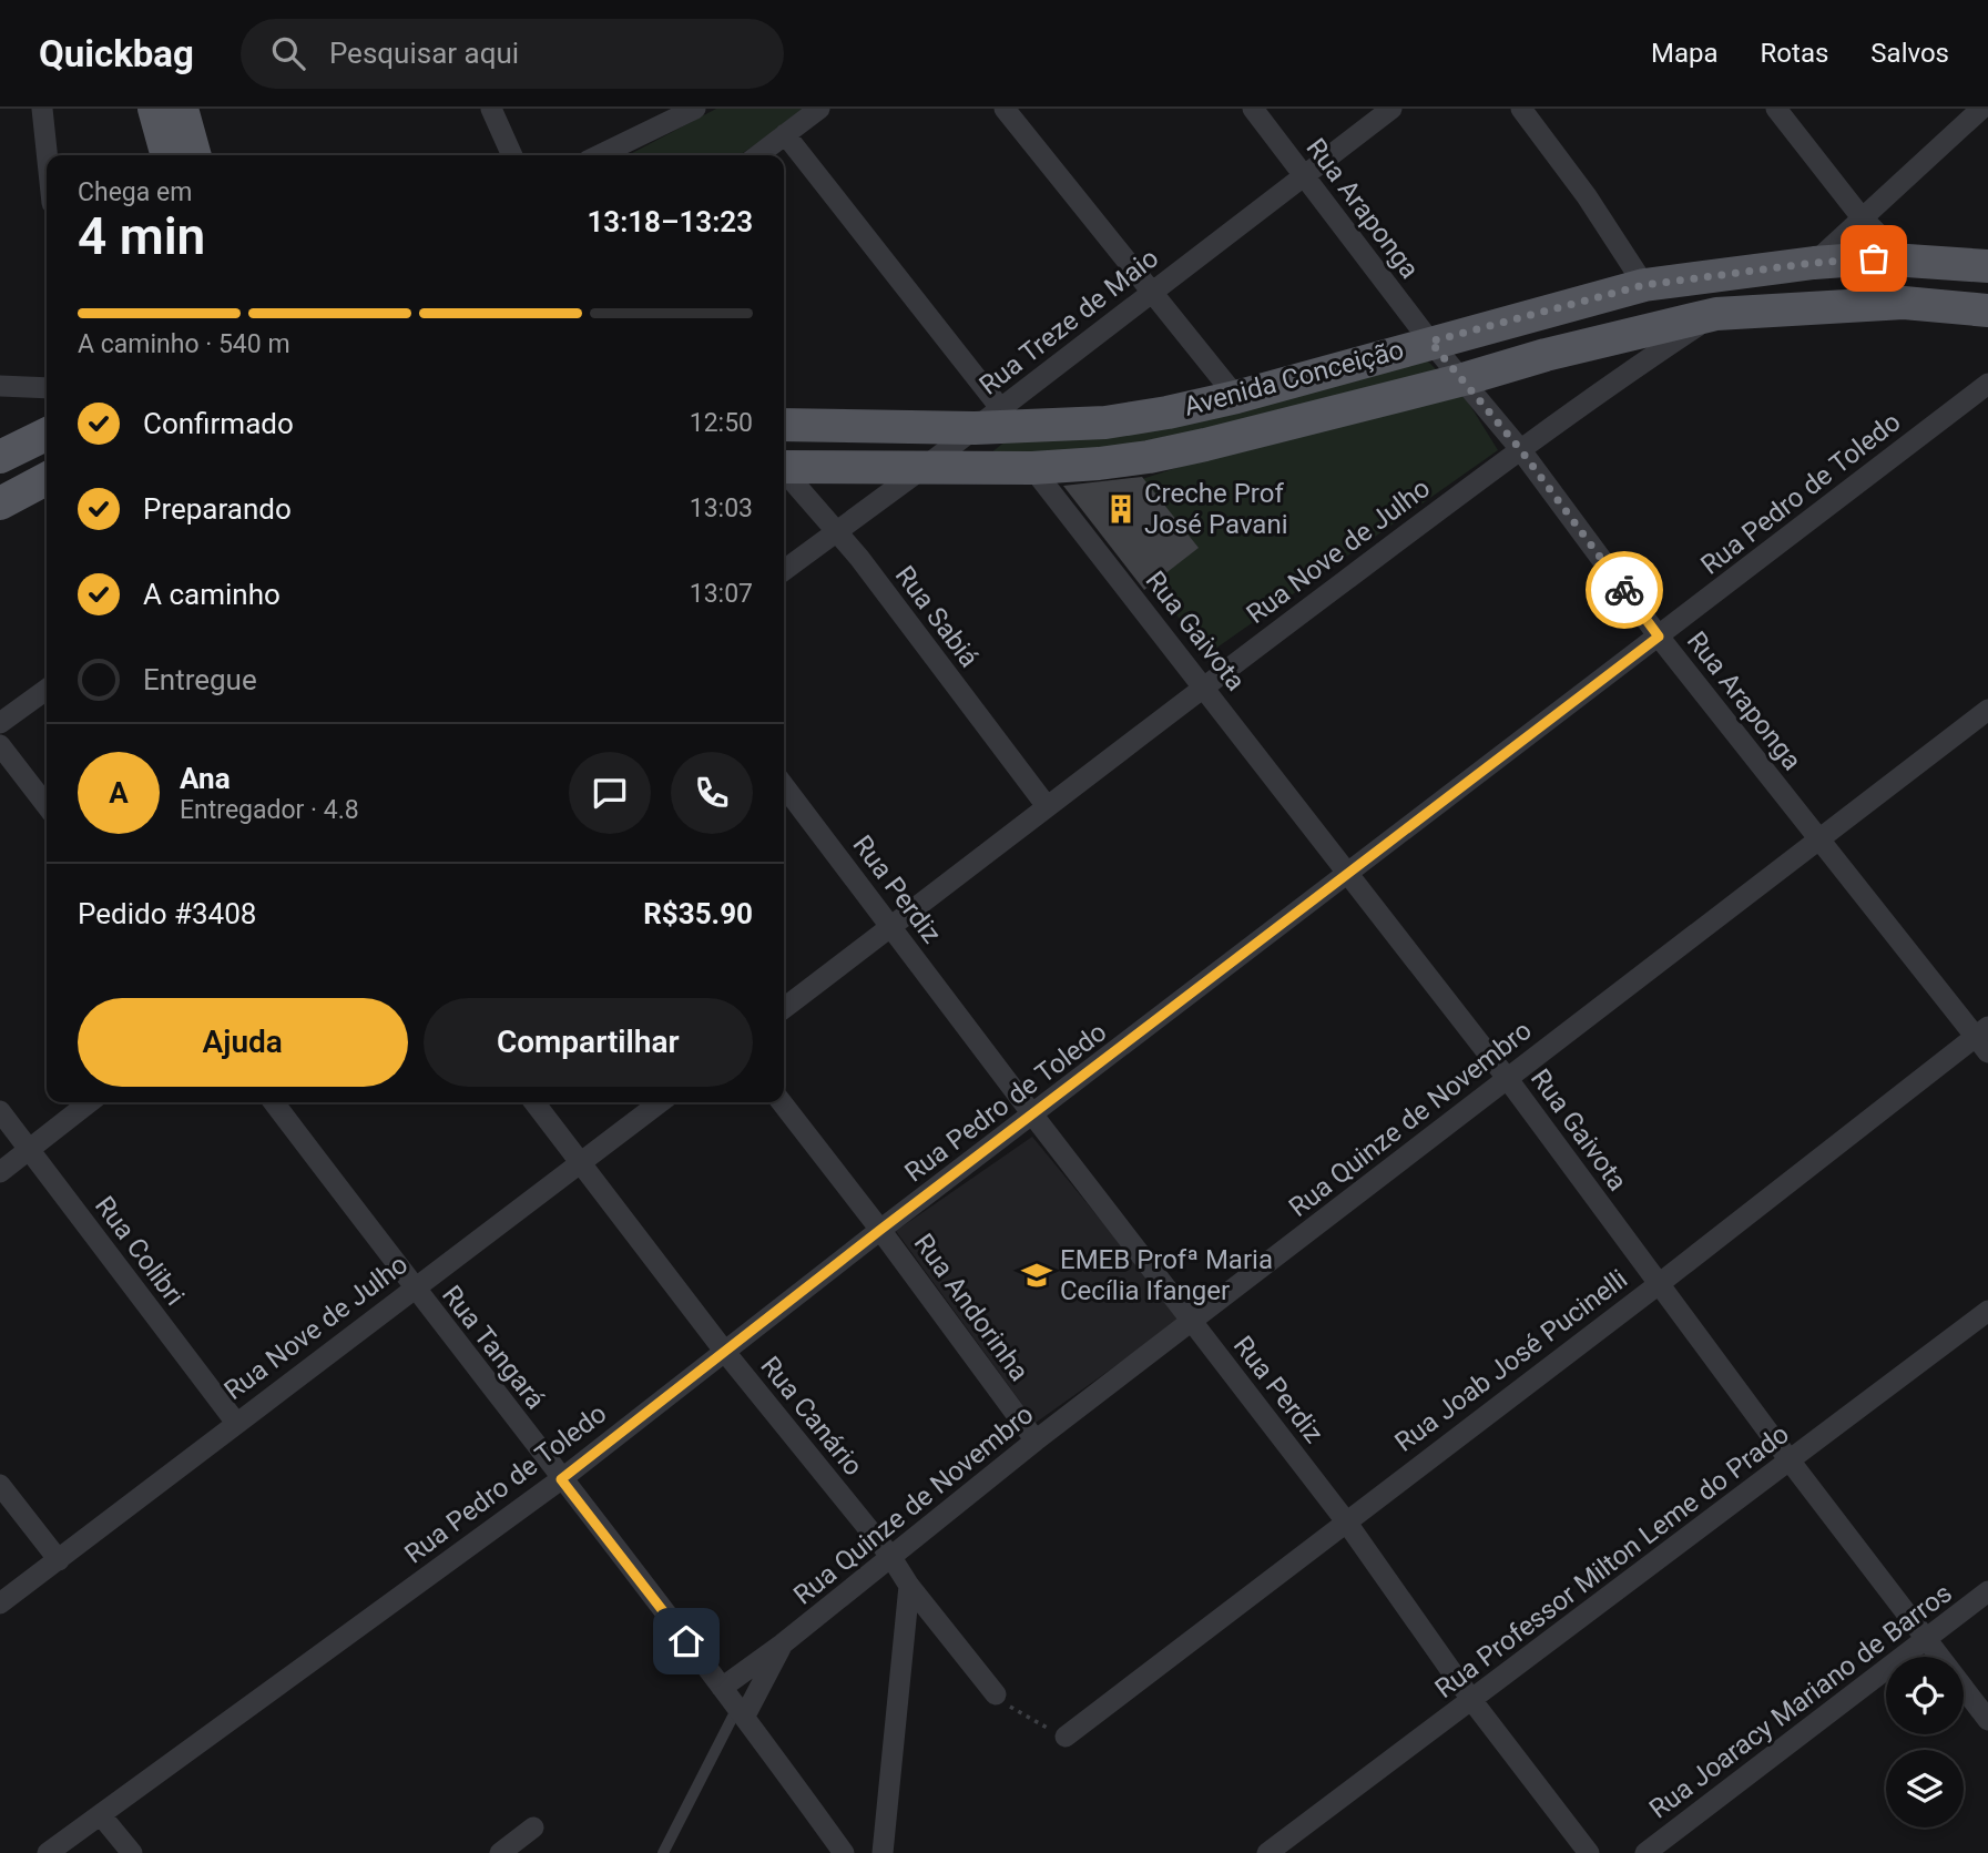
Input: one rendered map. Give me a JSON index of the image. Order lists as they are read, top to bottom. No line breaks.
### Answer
{"streets":{"main road":["Avenida Conceição"],"street":["Rua Araponga","Rua Treze de Maio","Rua Pedro de Toledo","Rua Nove de Julho","Rua Sabiá","Rua Gaivota","Rua Perdiz","Rua Quinze de Novembro","Rua Colibri","Rua Andorinha","Rua Tangará","Rua Joab José Pucinelli","Rua Canário","Rua Professor Milton Leme do Prado","Rua Joaracy Mariano de Barros"]},"crossings":[["Rua Araponga","Rua Treze de Maio"],["Rua Araponga","Avenida Conceição"],["Rua Araponga","Rua Pedro de Toledo"],["Rua Araponga","Rua Nove de Julho"],["Rua Araponga","Rua Quinze de Novembro"],["Rua Araponga","Rua Joab José Pucinelli"],["Rua Treze de Maio","Avenida Conceição"],["Rua Treze de Maio","Rua Sabiá"],["Avenida Conceição","Rua Nove de Julho"],["Avenida Conceição","Rua Gaivota"],["Rua Pedro de Toledo","Rua Gaivota"],["Rua Pedro de Toledo","Rua Perdiz"],["Rua Pedro de Toledo","Rua Andorinha"],["Rua Pedro de Toledo","Rua Tangará"],["Rua Pedro de Toledo","Rua Canário"],["Rua Nove de Julho","Rua Sabiá"],["Rua Nove de Julho","Rua Gaivota"],["Rua Nove de Julho","Rua Perdiz"],["Rua Nove de Julho","Rua Colibri"],["Rua Nove de Julho","Rua Tangará"],["Rua Nove de Julho","Rua Canário"],["Rua Gaivota","Rua Quinze de Novembro"],["Rua Gaivota","Rua Joab José Pucinelli"],["Rua Gaivota","Rua Professor Milton Leme do Prado"],["Rua Gaivota","Rua Joaracy Mariano de Barros"],["Rua Perdiz","Rua Quinze de Novembro"],["Rua Perdiz","Rua Joab José Pucinelli"],["Rua Perdiz","Rua Professor Milton Leme do Prado"],["Rua Quinze de Novembro","Rua Andorinha"],["Rua Quinze de Novembro","Rua Tangará"],["Rua Quinze de Novembro","Rua Canário"]],"places":{"building":["Creche Prof José Pavani"],"school or university":["EMEB Profª Maria Cecília Ifanger"]},"page":{"header":"Quickbag","search":"Pesquisar aqui","nav":["Mapa","Rotas","Salvos"],"heading":["4 min","Chega em","13:18–13:23"],"panel":["Ana","Entregador · 4.8","Pedido #3408","R$35.90"],"bar":"A caminho · 540 m","list":[["Confirmado","12:50"],["Preparando","13:03"],["A caminho","13:07"],"Entregue"],"round":"A","buttons":["Ajuda","Compartilhar"]}}
